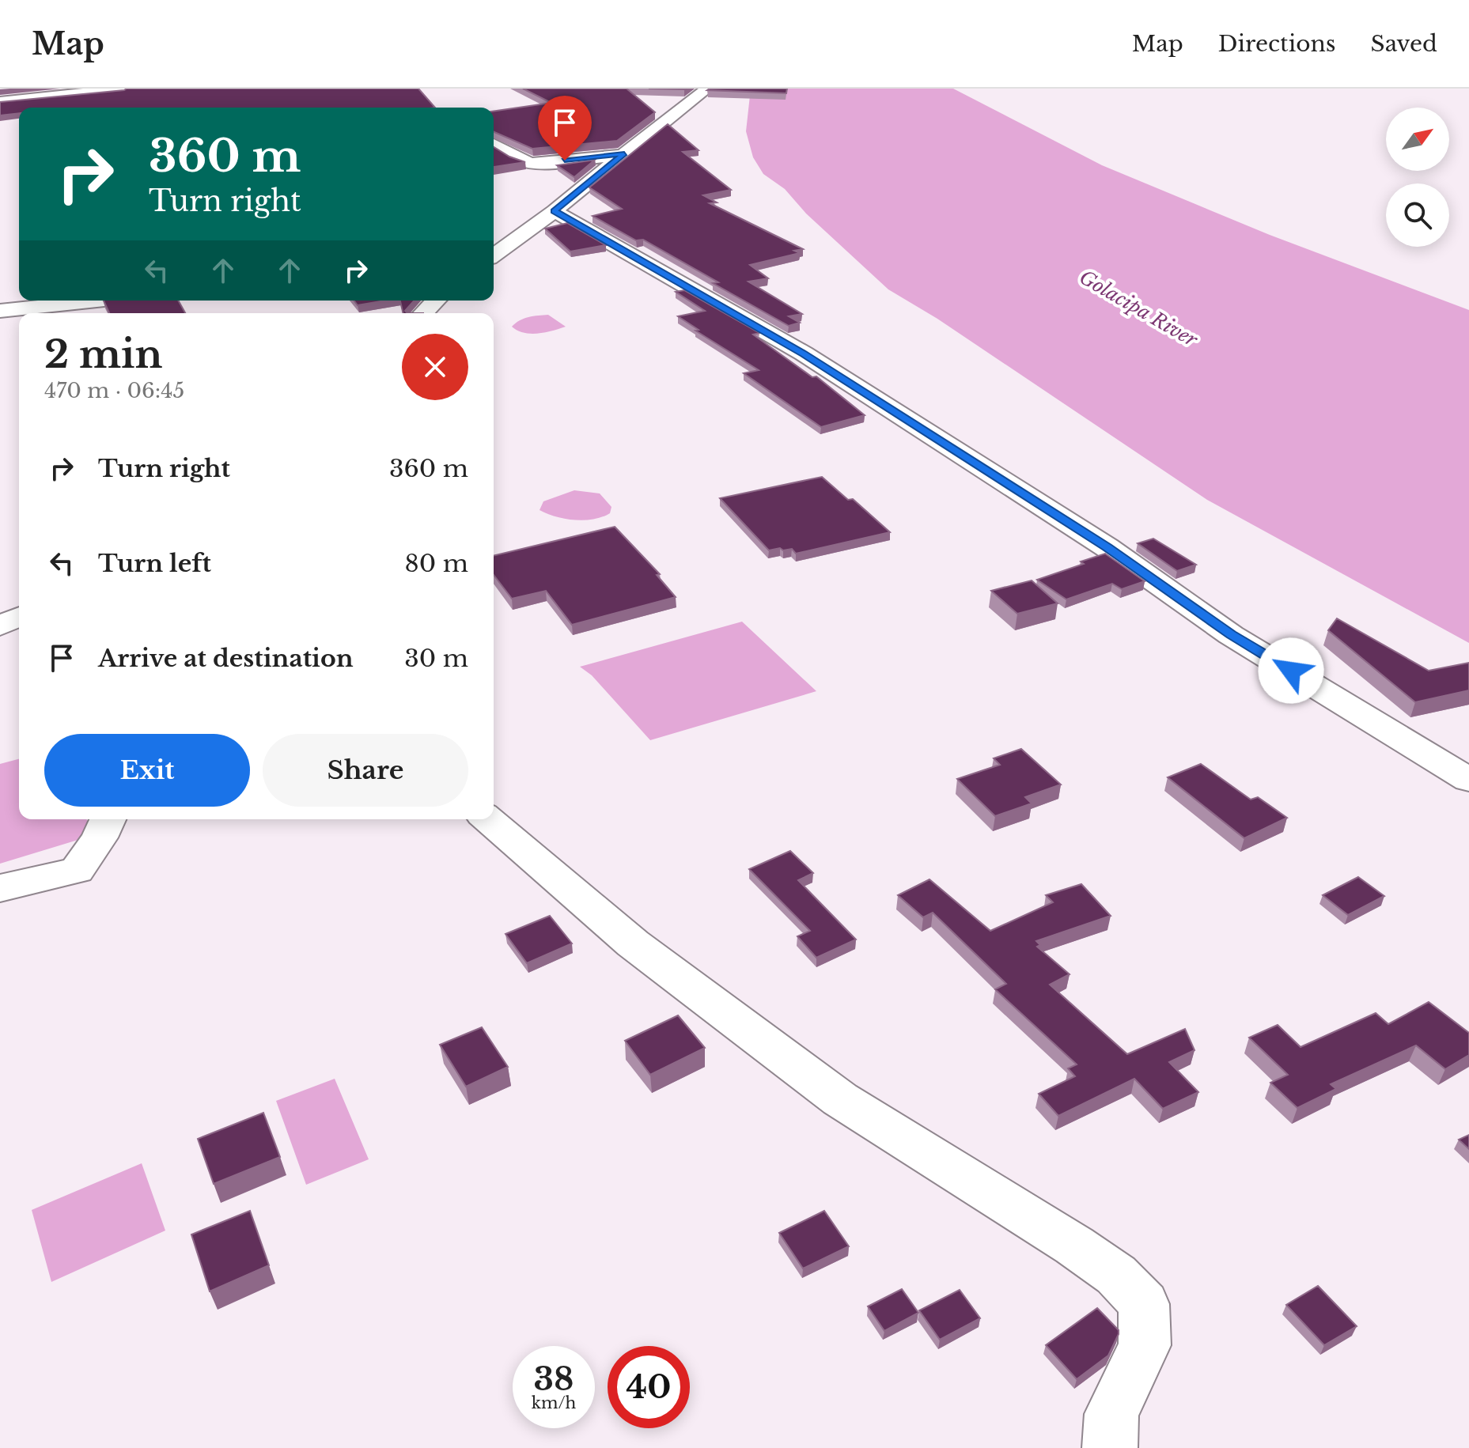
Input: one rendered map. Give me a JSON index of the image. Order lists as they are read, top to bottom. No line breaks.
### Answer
{"water":["Golacipa River"],"north":"top right","page":{"header":"Map","nav":["Map","Directions","Saved"],"turn":["360 m","Turn right"],"heading":["2 min","470 m · 06:45"],"list":[{"name":"Turn right","value":"360 m"},{"name":"Turn left","value":"80 m"},{"name":"Arrive at destination","value":"30 m"}],"buttons":["Exit","Share"],"speed":"38 km/h","limit":"40"}}
